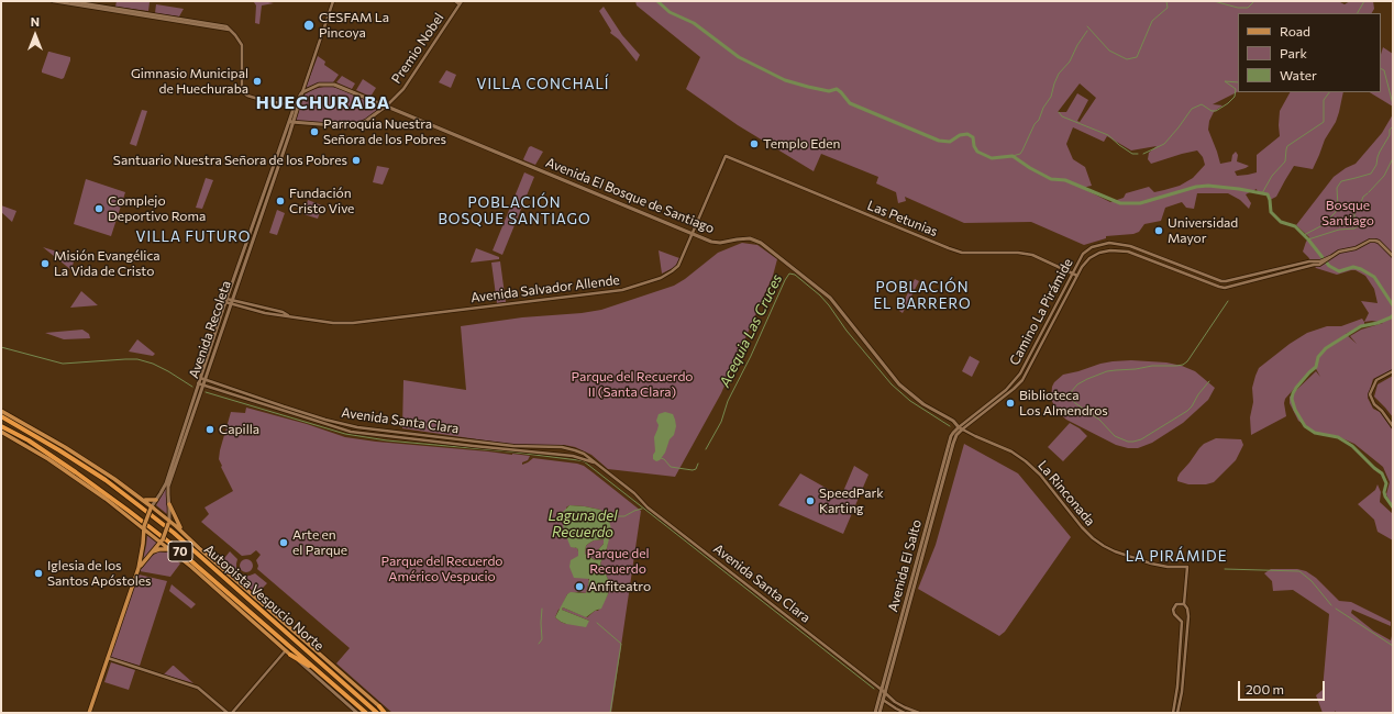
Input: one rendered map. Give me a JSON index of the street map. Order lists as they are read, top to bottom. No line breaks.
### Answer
{"streets":{"highway":["70","Autopista Vespucio Norte"],"main road":["Premio Nobel","Avenida El Bosque de Santiago","Avenida Recoleta","Avenida El Salto"],"street":["Las Petunias","Avenida Salvador Allende","Camino La Pirámide","Avenida Santa Clara","La Rinconada"]},"crossings":[["Premio Nobel","Avenida El Bosque de Santiago"],["Premio Nobel","Avenida Recoleta"],["Avenida El Bosque de Santiago","Avenida Salvador Allende"],["Avenida El Bosque de Santiago","Camino La Pirámide"],["Avenida El Bosque de Santiago","Avenida Recoleta"],["Avenida El Bosque de Santiago","La Rinconada"],["Avenida El Bosque de Santiago","Avenida El Salto"],["Las Petunias","Avenida Salvador Allende"],["Las Petunias","Camino La Pirámide"],["Avenida Salvador Allende","Avenida Recoleta"],["Camino La Pirámide","La Rinconada"],["Camino La Pirámide","Avenida El Salto"],["Avenida Recoleta","Avenida Santa Clara"],["Avenida Santa Clara","Avenida El Salto"],["La Rinconada","Avenida El Salto"]],"districts":["VILLA CONCHALÍ","HUECHURABA","POBLACIÓN BOSQUE SANTIAGO","VILLA FUTURO","POBLACIÓN EL BARRERO","LA PIRÁMIDE"],"water":["Acequia Las Cruces","Laguna del Recuerdo"],"parks":["Bosque Santiago","Parque del Recuerdo II (Santa Clara)","Parque del Recuerdo","Parque del Recuerdo Américo Vespucio"],"places":["CESFAM La Pincoya","Gimnasio Municipal de Huechuraba","Parroquia Nuestra Señora de los Pobres","Templo Eden","Santuario Nuestra Señora de los Pobres","Fundación Cristo Vive","Complejo Deportivo Roma","Universidad Mayor","Misión Evangélica La Vida de Cristo","Biblioteca Los Almendros","Capilla","SpeedPark Karting","Arte en el Parque","Iglesia de los Santos Apóstoles","Anfiteatro"],"legend":["Road","Park","Water"],"scale_bar":"200 m","north":"top"}
